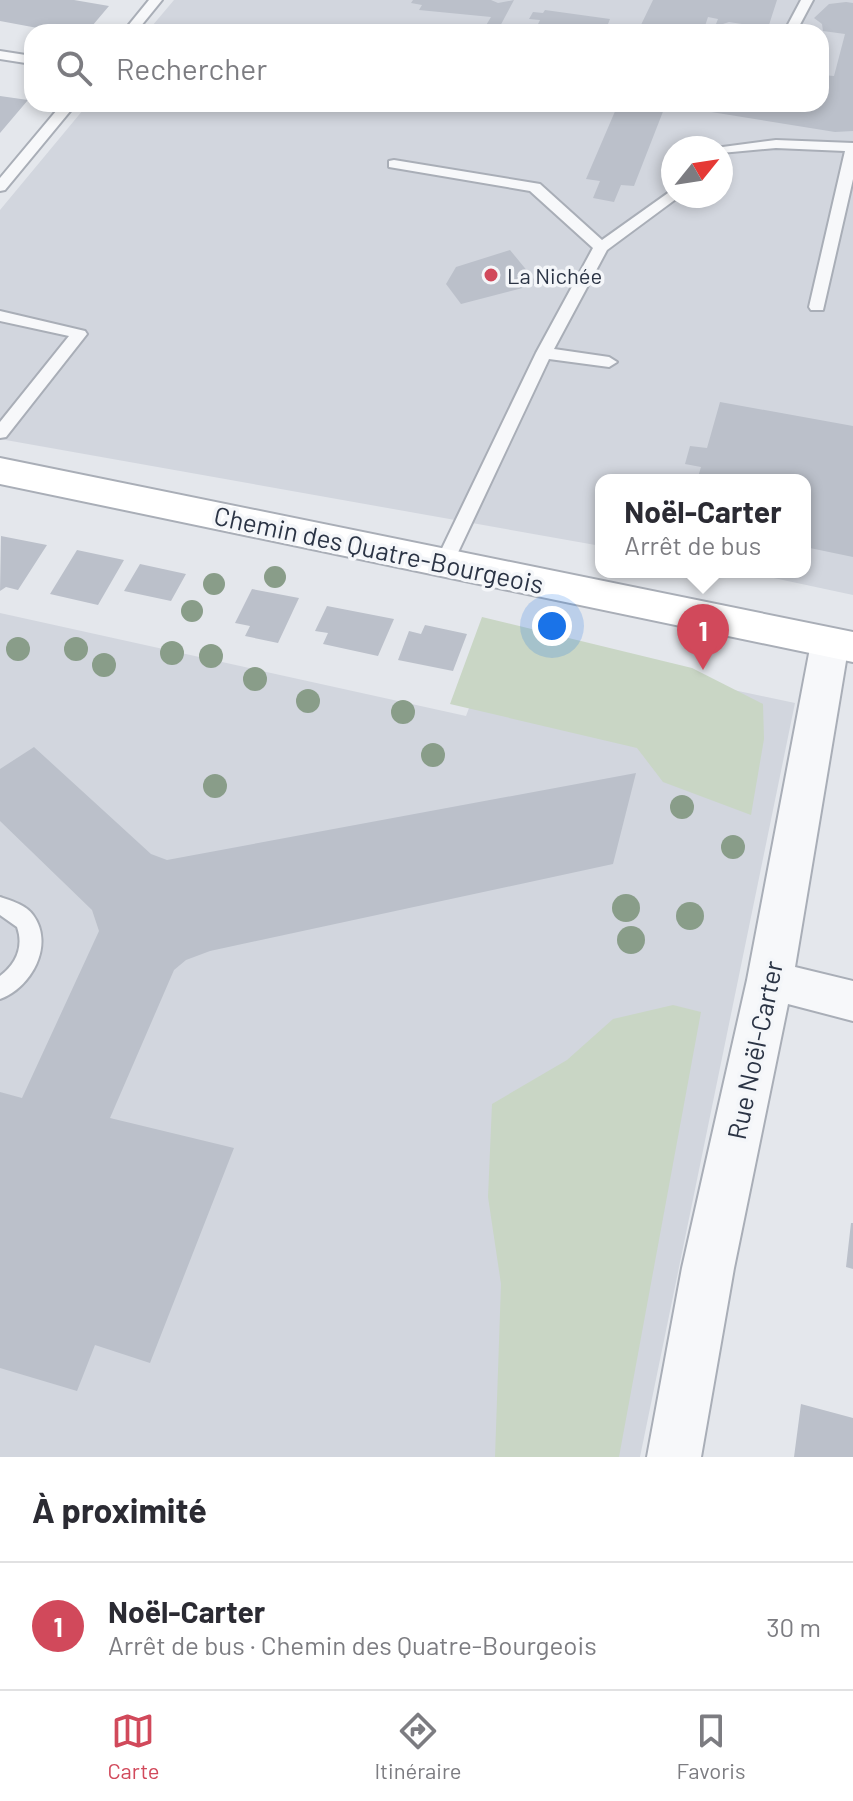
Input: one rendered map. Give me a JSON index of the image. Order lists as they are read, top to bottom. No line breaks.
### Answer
{"streets":{"main road":["Chemin des Quatre-Bourgeois"],"street":["Rue Noël-Carter"]},"crossings":[["Chemin des Quatre-Bourgeois","Rue Noël-Carter"]],"places":["La Nichée"],"north":"top right","page":{"search":"Rechercher","popup":["Noël-Carter","Arrêt de bus"],"pins":"1","heading":"À proximité","list":[{"mark":"1","name":"Noël-Carter","note":"Arrêt de bus · Chemin des Quatre-Bourgeois","value":"30 m"}],"nav":["Carte","Itinéraire","Favoris"]}}
